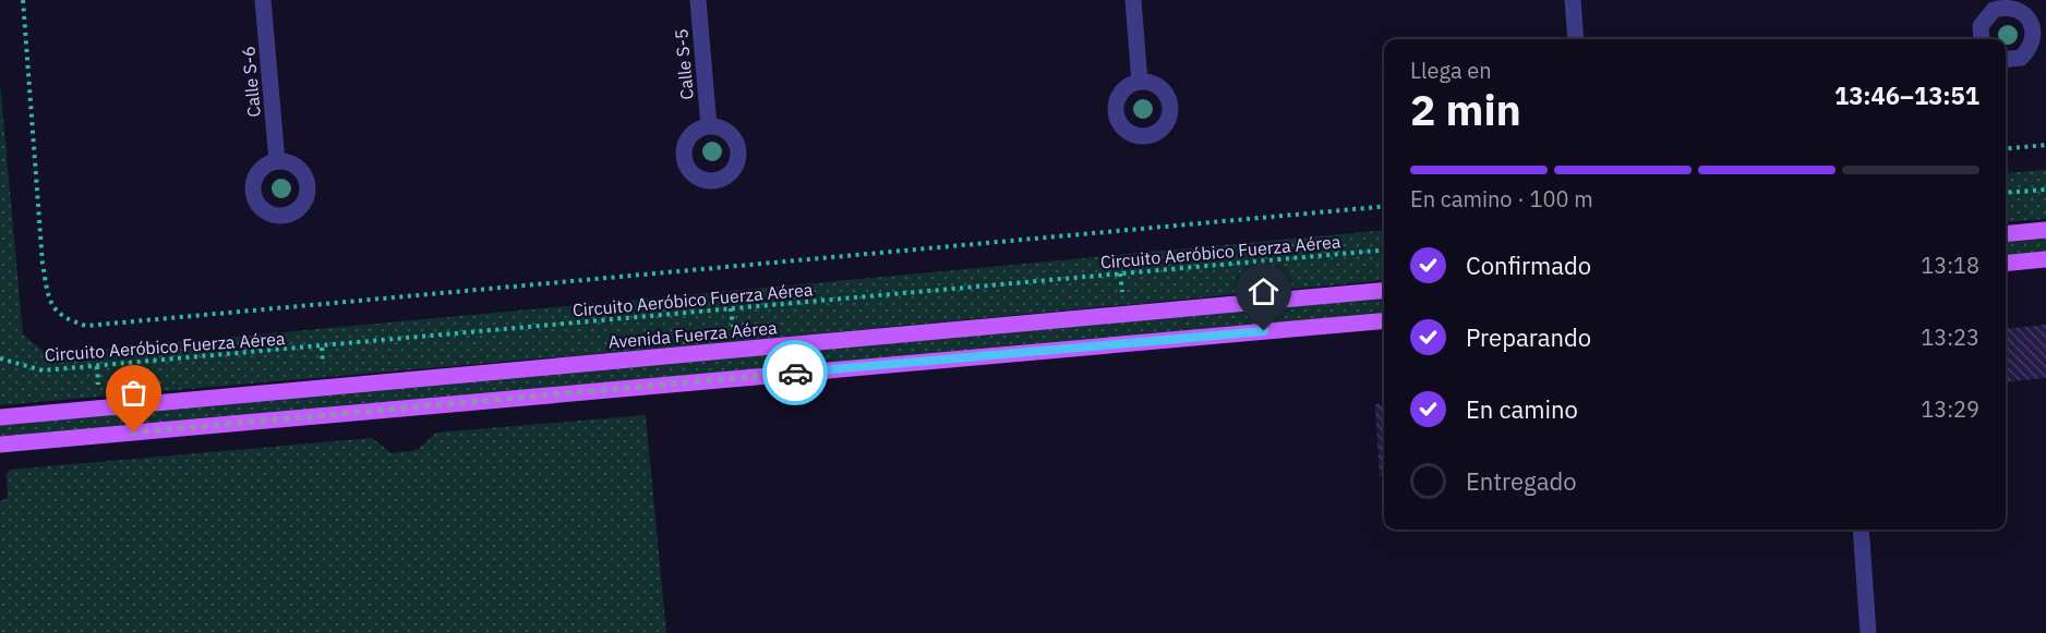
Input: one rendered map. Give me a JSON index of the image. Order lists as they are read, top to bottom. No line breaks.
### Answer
{"streets":{"main road":["Avenida Fuerza Aérea"],"street":["Calle S-5","Calle S-6"],"path":["Circuito Aeróbico Fuerza Aérea"]},"page":{"heading":["2 min","Llega en","13:46–13:51"],"bar":"En camino · 100 m","list":[["Confirmado","13:18"],["Preparando","13:23"],["En camino","13:29"],"Entregado"]}}
